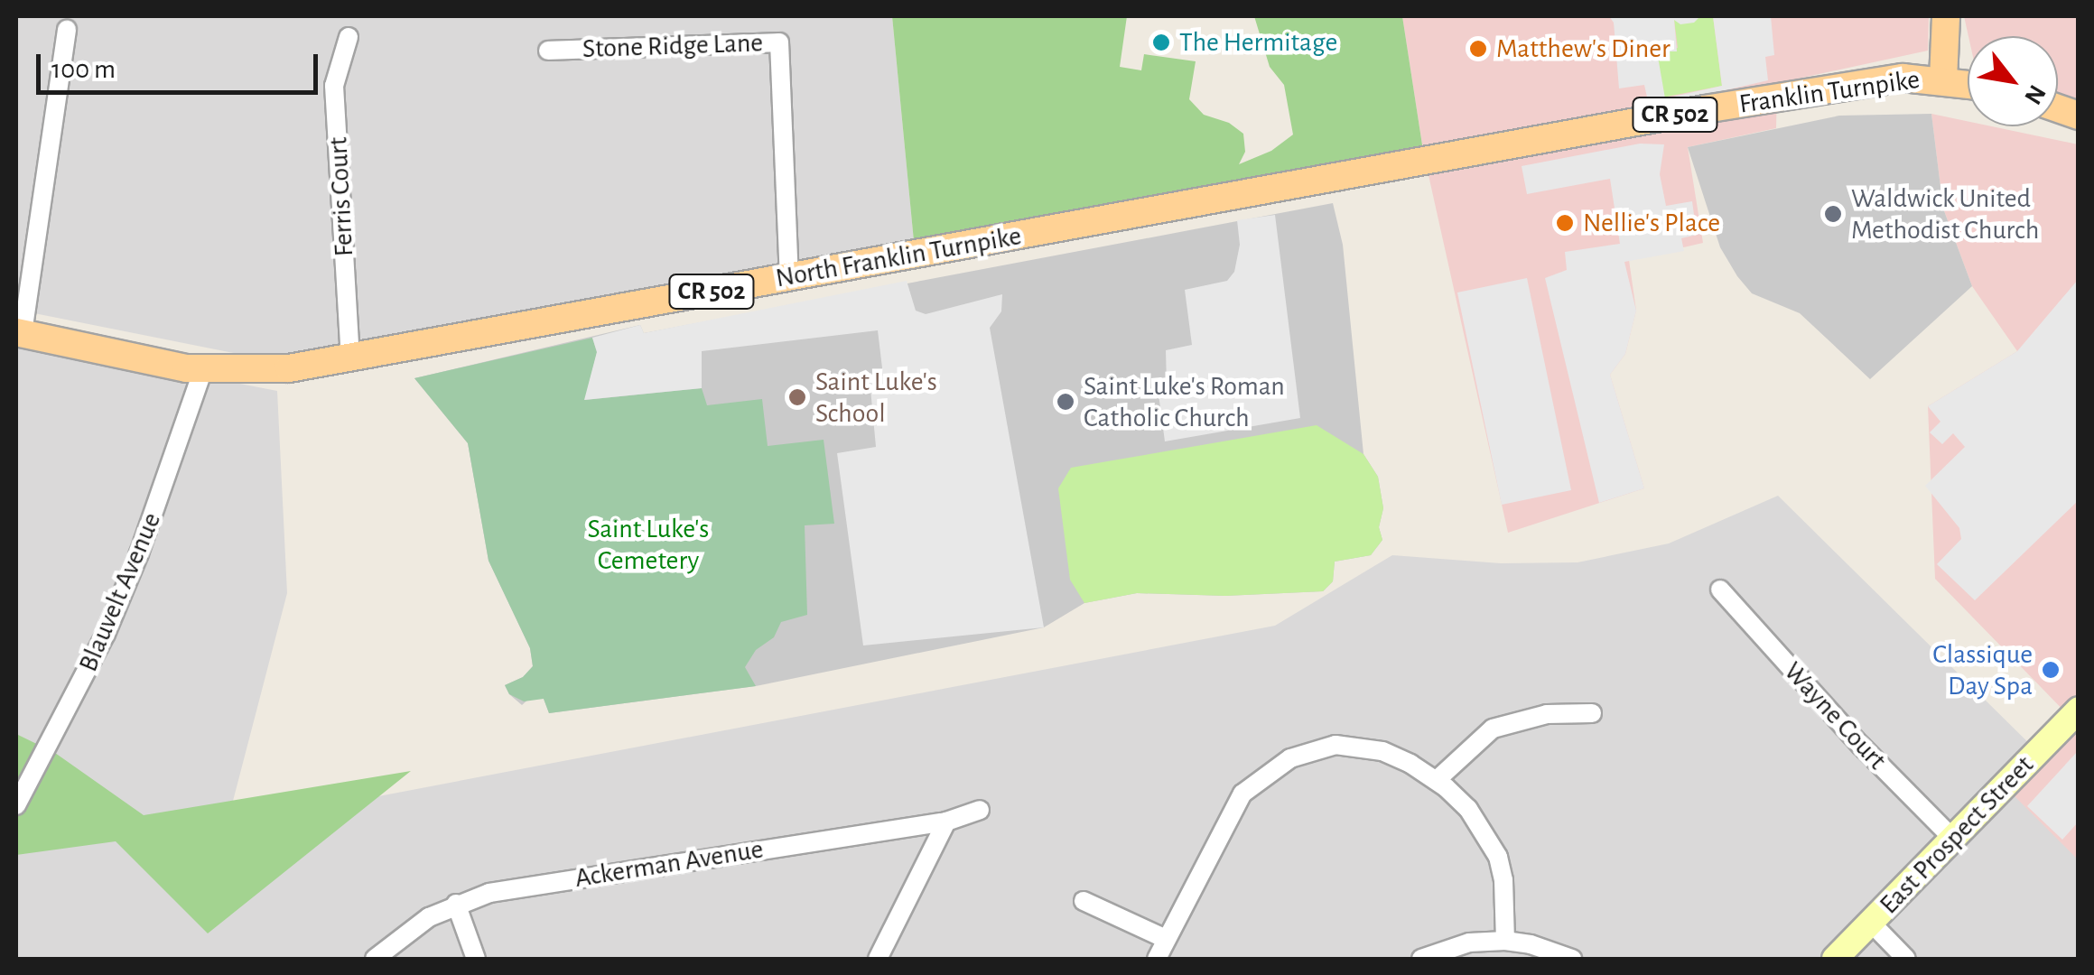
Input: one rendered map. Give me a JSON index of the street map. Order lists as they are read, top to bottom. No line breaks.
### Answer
{"streets":{"main road":["Franklin Turnpike","CR 502","North Franklin Turnpike"],"street":["Stone Ridge Lane","Ferris Court","Blauvelt Avenue","Wayne Court","East Prospect Street","Ackerman Avenue"]},"crossings":[["Stone Ridge Lane","North Franklin Turnpike"],["Franklin Turnpike","North Franklin Turnpike"],["Ferris Court","North Franklin Turnpike"],["North Franklin Turnpike","Blauvelt Avenue"],["Wayne Court","East Prospect Street"]],"parks":["Saint Luke's Cemetery"],"places":["The Hermitage","Matthew's Diner","Waldwick United Methodist Church","Nellie's Place","Saint Luke's School","Saint Luke's Roman Catholic Church","Classique Day Spa"],"scale_bar":"100 m","north":"bottom right"}
